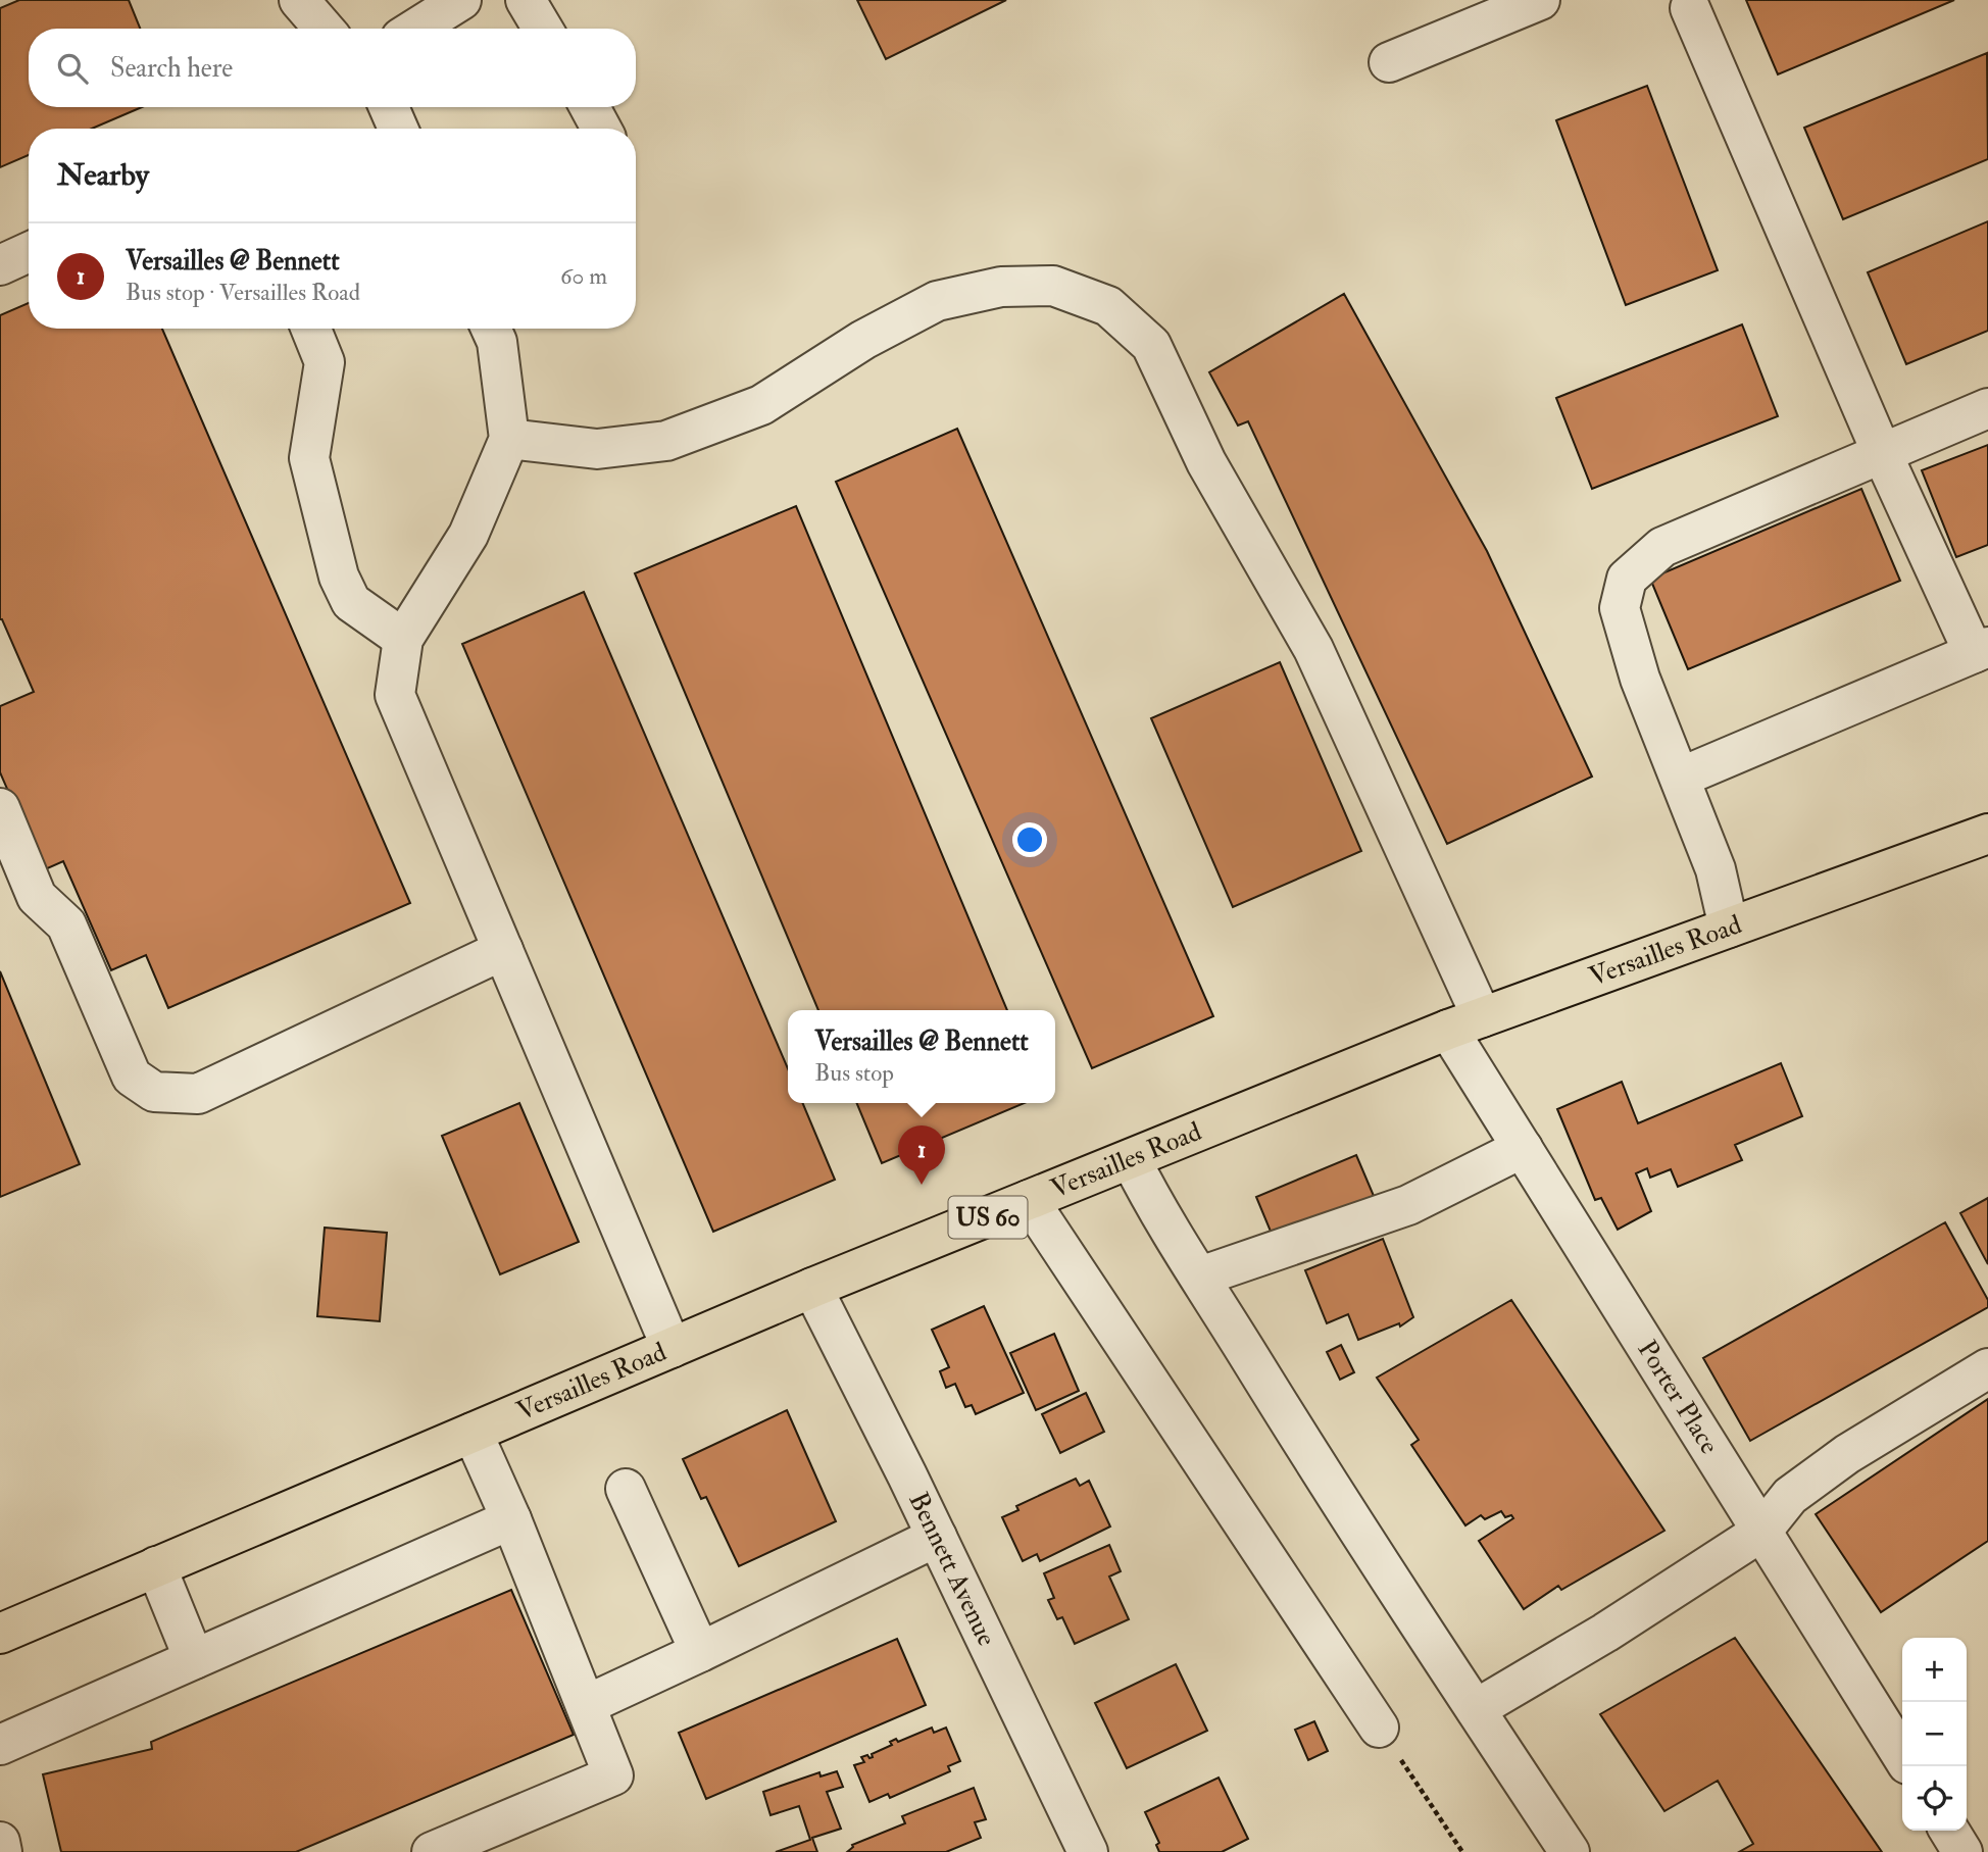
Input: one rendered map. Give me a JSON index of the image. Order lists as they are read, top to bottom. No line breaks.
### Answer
{"streets":{"main road":["Versailles Road","US 60"],"street":["Porter Place","Bennett Avenue"]},"crossings":[["Versailles Road","Porter Place"],["Versailles Road","Bennett Avenue"]],"page":{"search":"Search here","heading":"Nearby","list":[{"mark":"1","name":"Versailles @ Bennett","note":"Bus stop · Versailles Road","value":"60 m"}],"popup":["Versailles @ Bennett","Bus stop"],"pins":"1","map_buttons":["+","−"]}}
